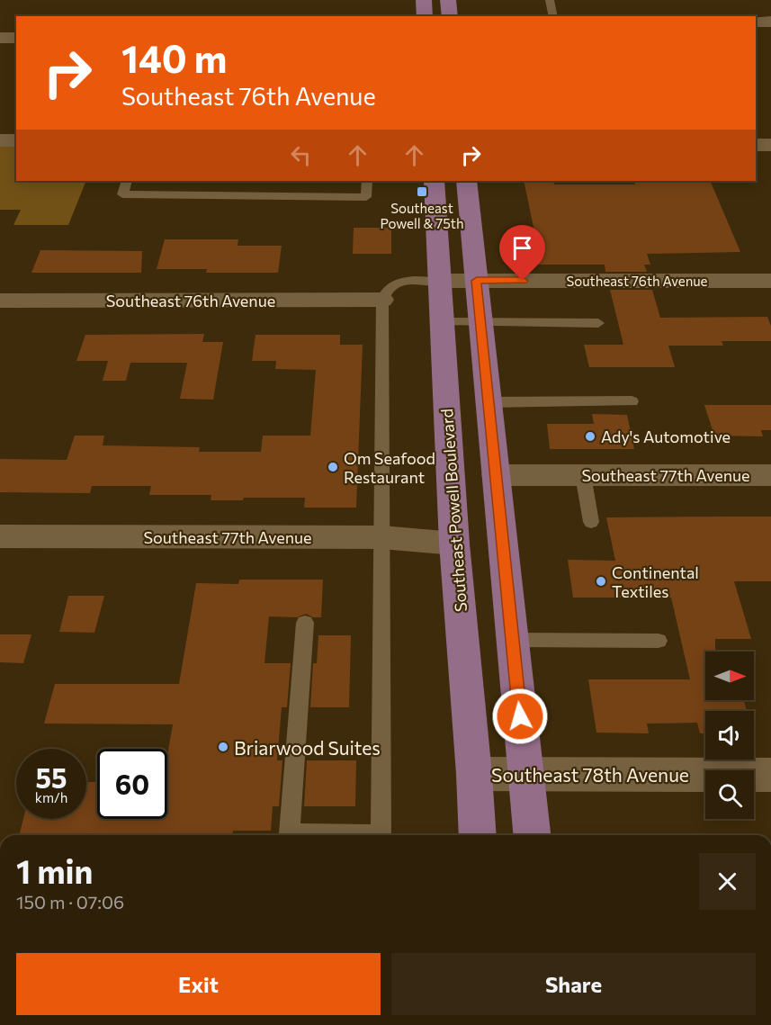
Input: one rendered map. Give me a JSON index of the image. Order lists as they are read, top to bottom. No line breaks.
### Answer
{"streets":{"main road":["Southeast Powell Boulevard"],"street":["Southeast 76th Avenue","Southeast 77th Avenue","Southeast 78th Avenue"]},"crossings":[["Southeast 76th Avenue","Southeast Powell Boulevard"],["Southeast 77th Avenue","Southeast Powell Boulevard"],["Southeast Powell Boulevard","Southeast 78th Avenue"]],"places":{"transit":["Southeast Powell & 75th"],"other":["Ady's Automotive","Om Seafood Restaurant","Continental Textiles","Briarwood Suites"]},"north":"right","page":{"turn":["140 m","Southeast 76th Avenue"],"speed":"55 km/h","limit":"60","heading":["1 min","150 m · 07:06"],"buttons":["Exit","Share"]}}
